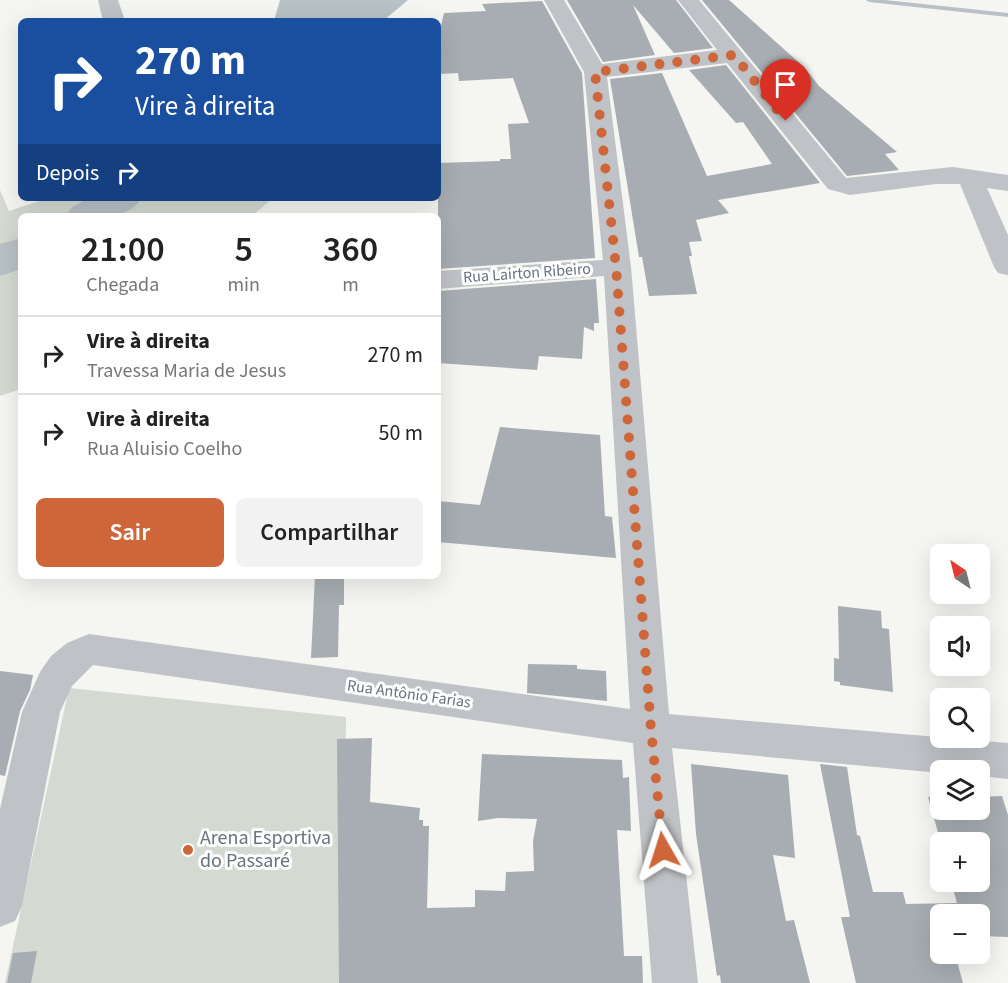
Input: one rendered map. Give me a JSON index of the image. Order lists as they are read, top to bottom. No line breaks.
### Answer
{"streets":{"street":["Rua Lairton Ribeiro","Rua Antônio Farias"]},"places":["Arena Esportiva do Passaré"],"north":"top left","page":{"turn":["270 m","Vire à direita"],"then":"Depois","eta":["21:00","Chegada","5","min","360","m"],"list":[{"name":"Vire à direita","note":"Travessa Maria de Jesus","value":"270 m"},{"name":"Vire à direita","note":"Rua Aluisio Coelho","value":"50 m"}],"buttons":["Sair","Compartilhar"],"map_buttons":["+","−"]}}
